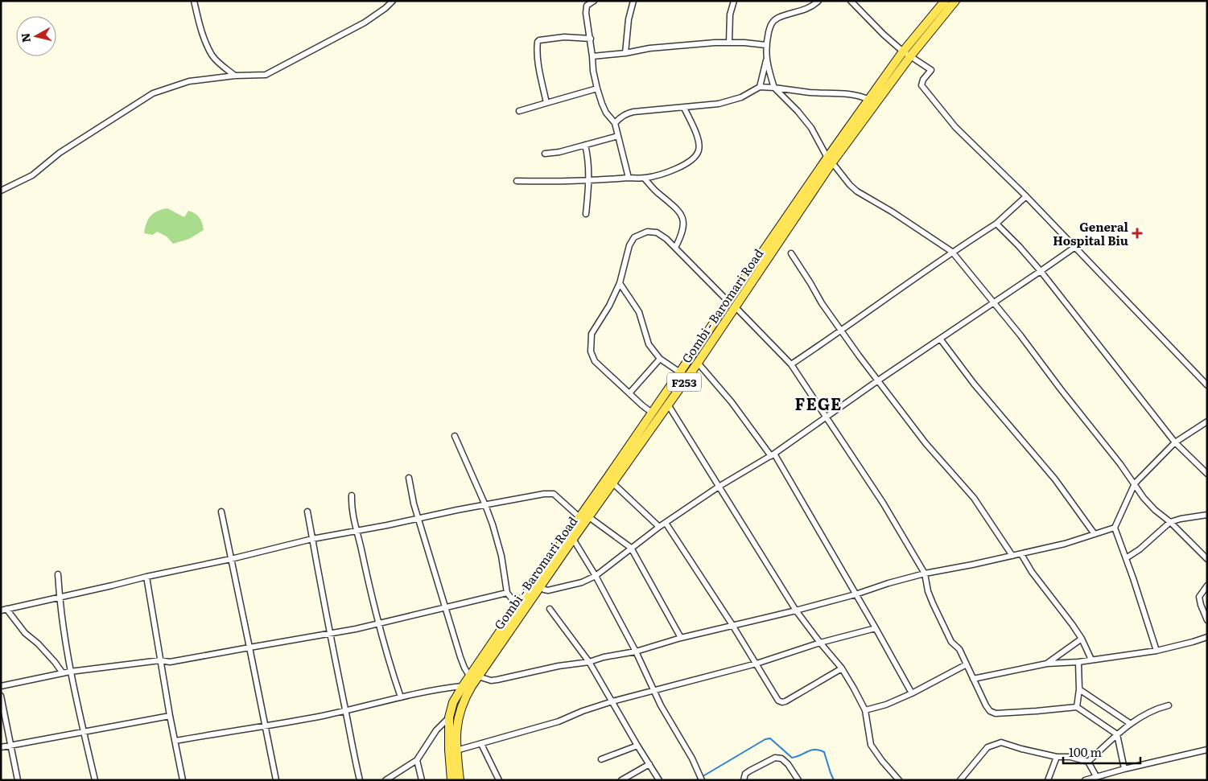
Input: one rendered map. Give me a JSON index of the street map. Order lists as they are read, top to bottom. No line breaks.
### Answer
{"streets":{"main road":["Gombi - Baromari Road","F253"]},"districts":["FEGE"],"places":{"health":["General Hospital Biu"]},"scale_bar":"100 m","north":"left"}
